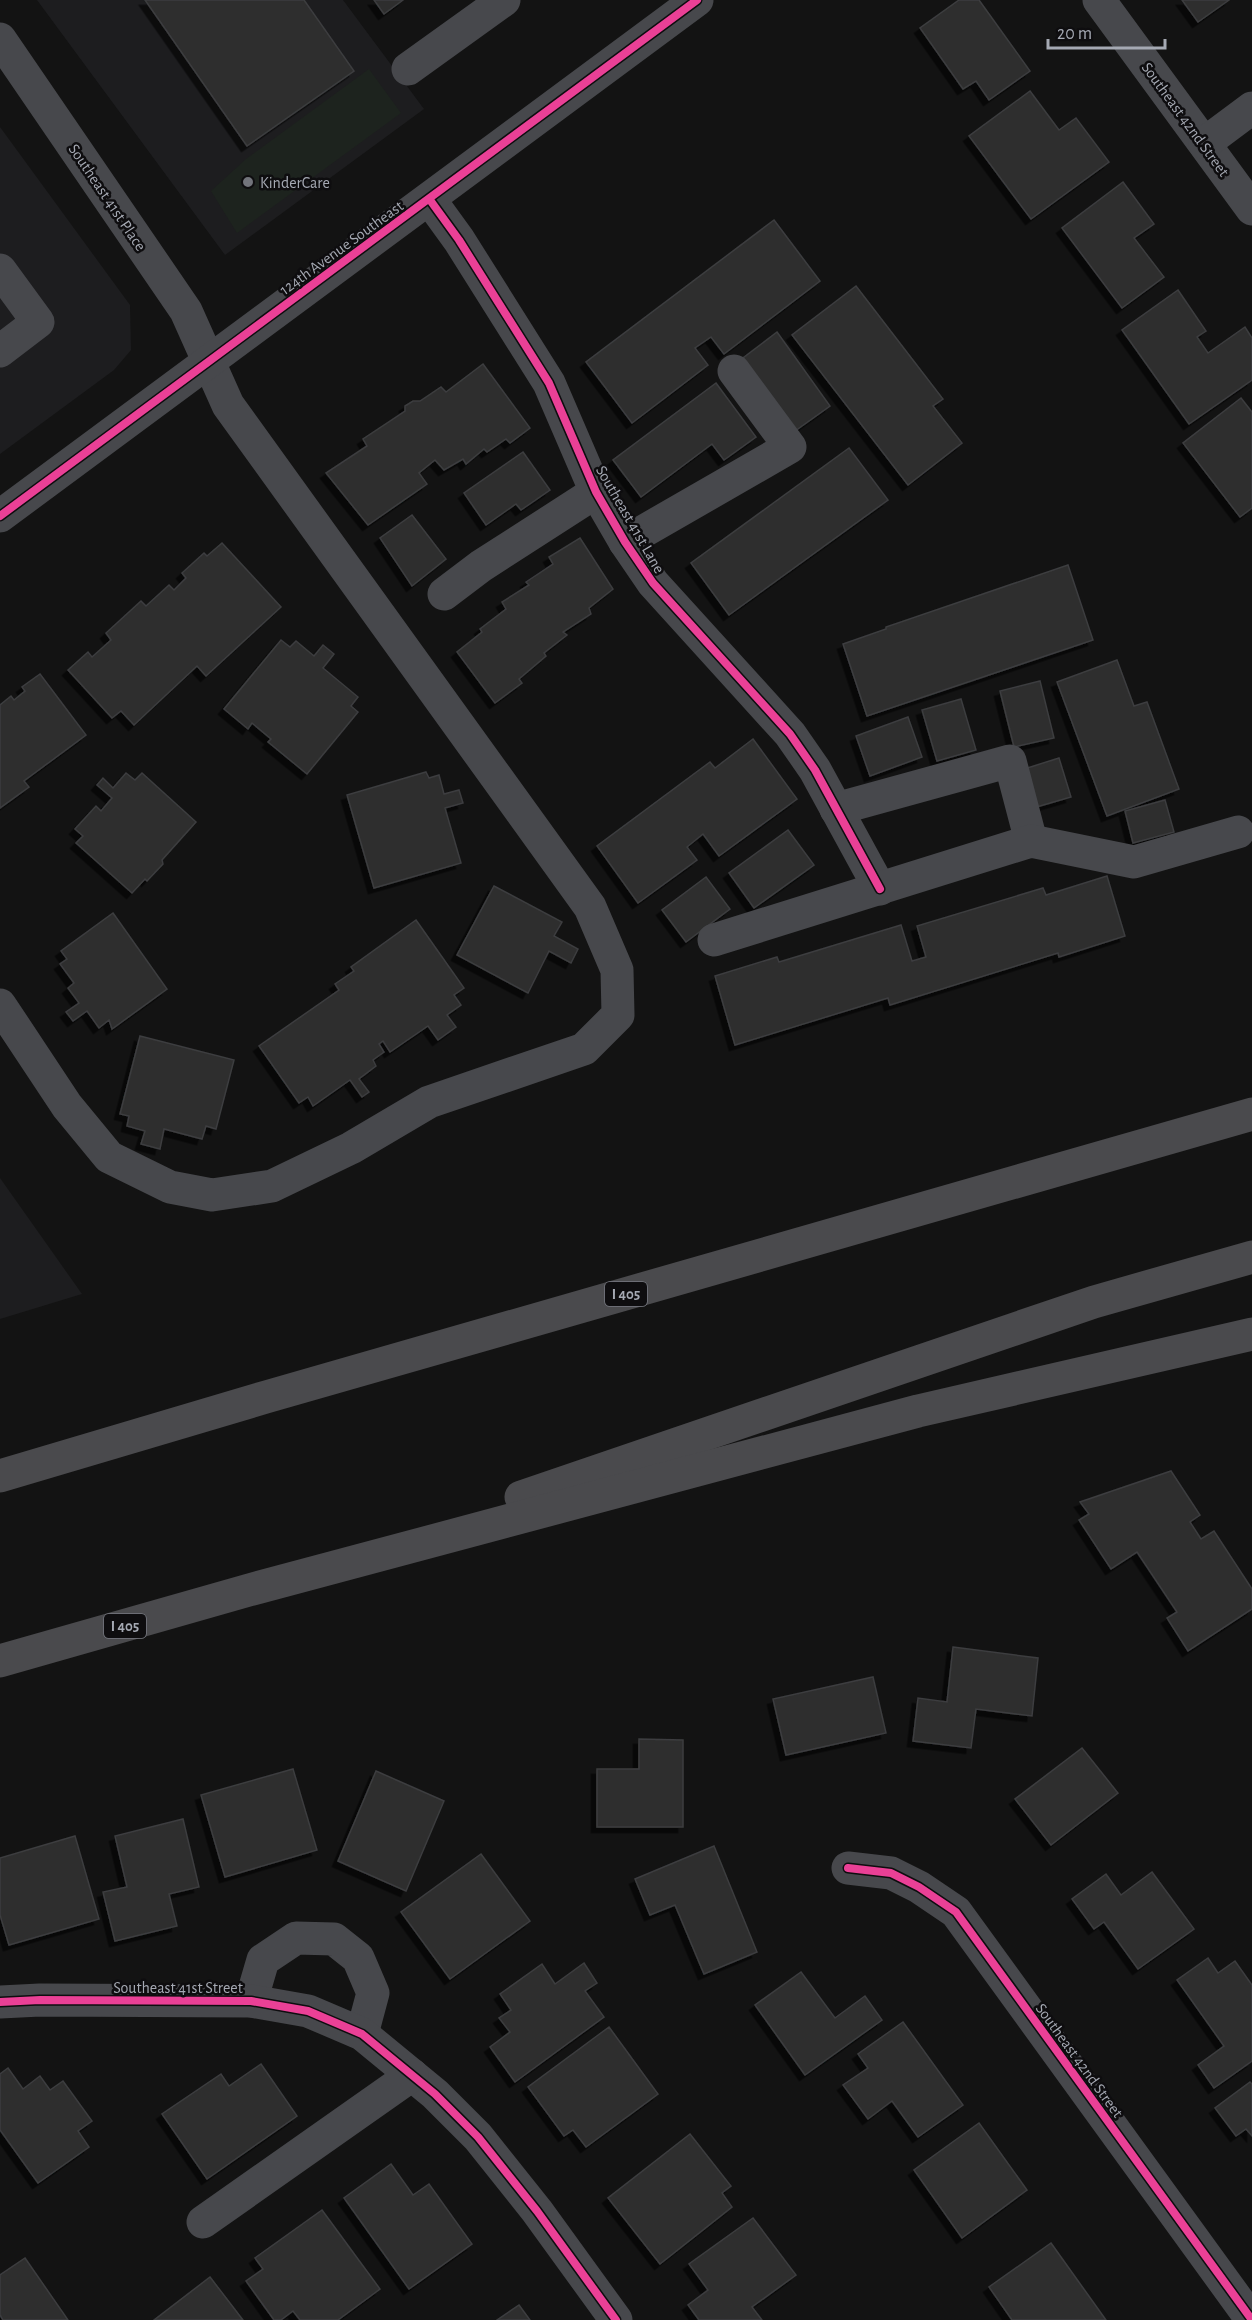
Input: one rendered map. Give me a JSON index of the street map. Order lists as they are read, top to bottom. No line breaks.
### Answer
{"streets":{"highway":["I 405"],"street":["Southeast 42nd Street","Southeast 41st Place","124th Avenue Southeast","Southeast 41st Lane","Southeast 41st Street"]},"crossings":[["Southeast 41st Place","124th Avenue Southeast"],["124th Avenue Southeast","Southeast 41st Lane"]],"places":["KinderCare"],"scale_bar":"20 m"}
